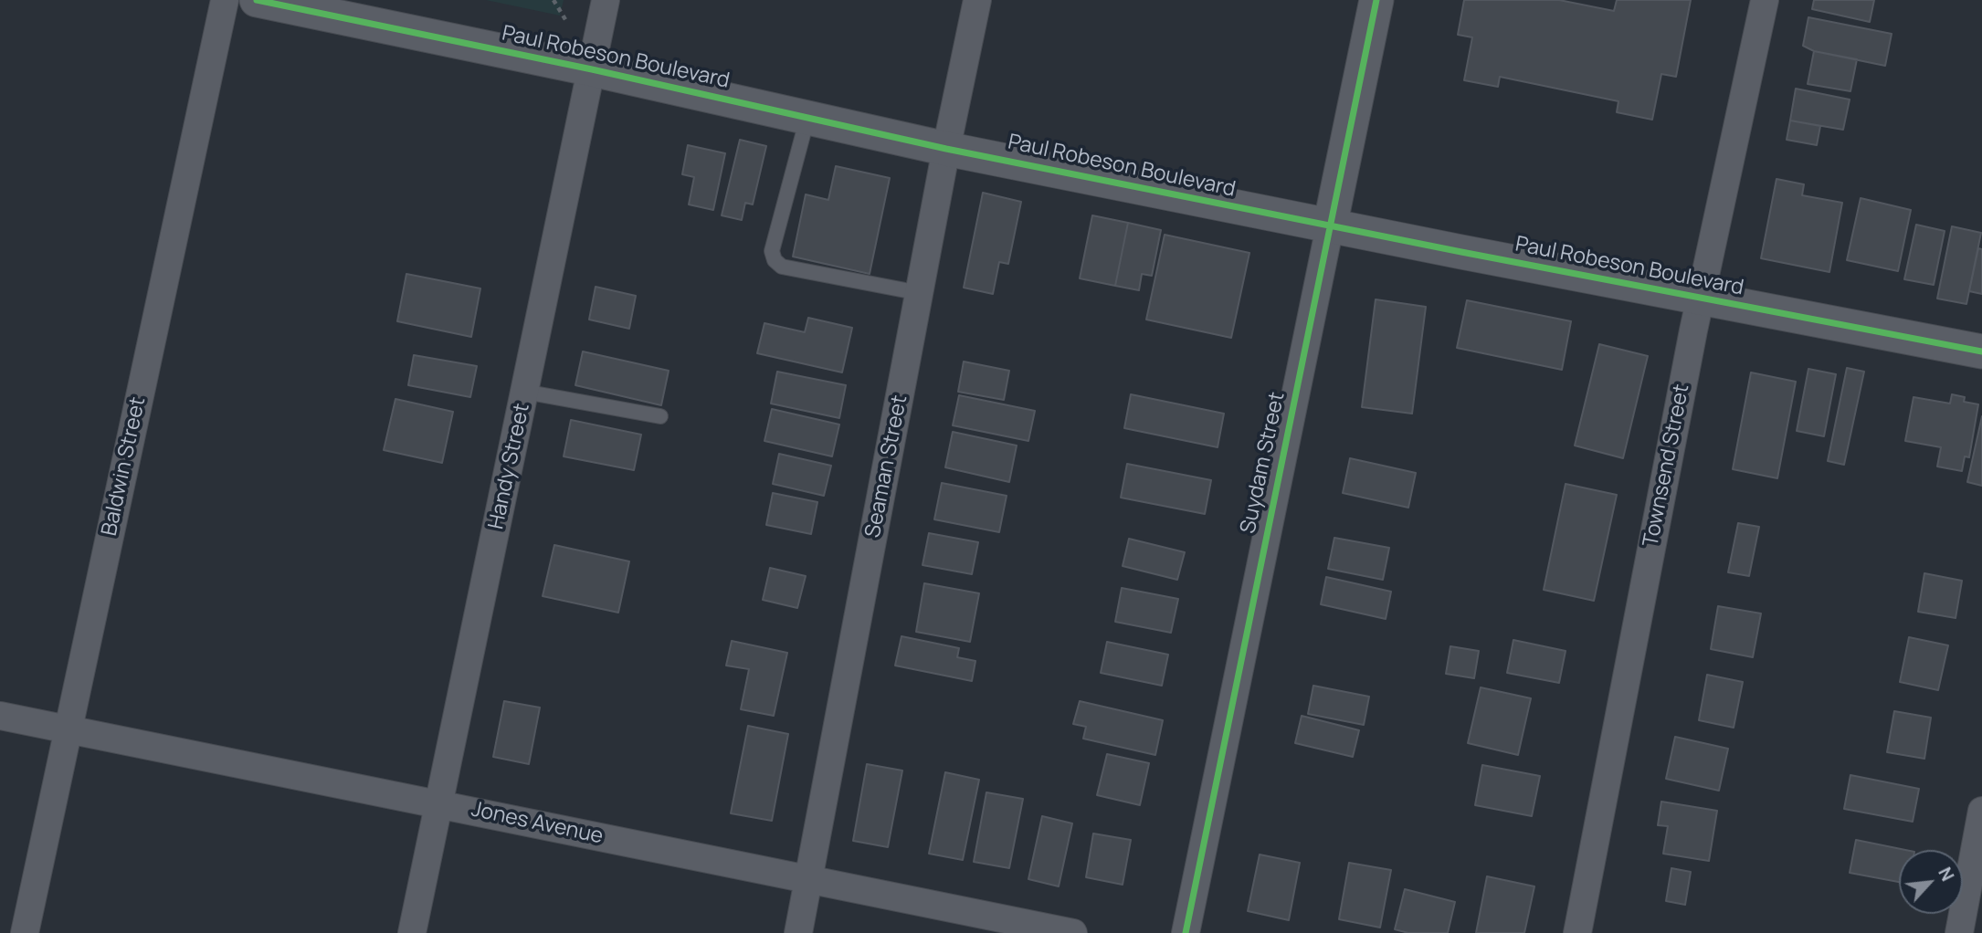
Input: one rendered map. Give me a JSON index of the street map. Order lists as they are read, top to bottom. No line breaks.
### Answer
{"streets":{"street":["Paul Robeson Boulevard","Suydam Street","Townsend Street","Baldwin Street","Handy Street","Seaman Street","Jones Avenue"]},"crossings":[["Paul Robeson Boulevard","Suydam Street"],["Paul Robeson Boulevard","Townsend Street"],["Paul Robeson Boulevard","Handy Street"],["Paul Robeson Boulevard","Seaman Street"],["Baldwin Street","Jones Avenue"],["Handy Street","Jones Avenue"],["Seaman Street","Jones Avenue"]],"north":"top right"}
